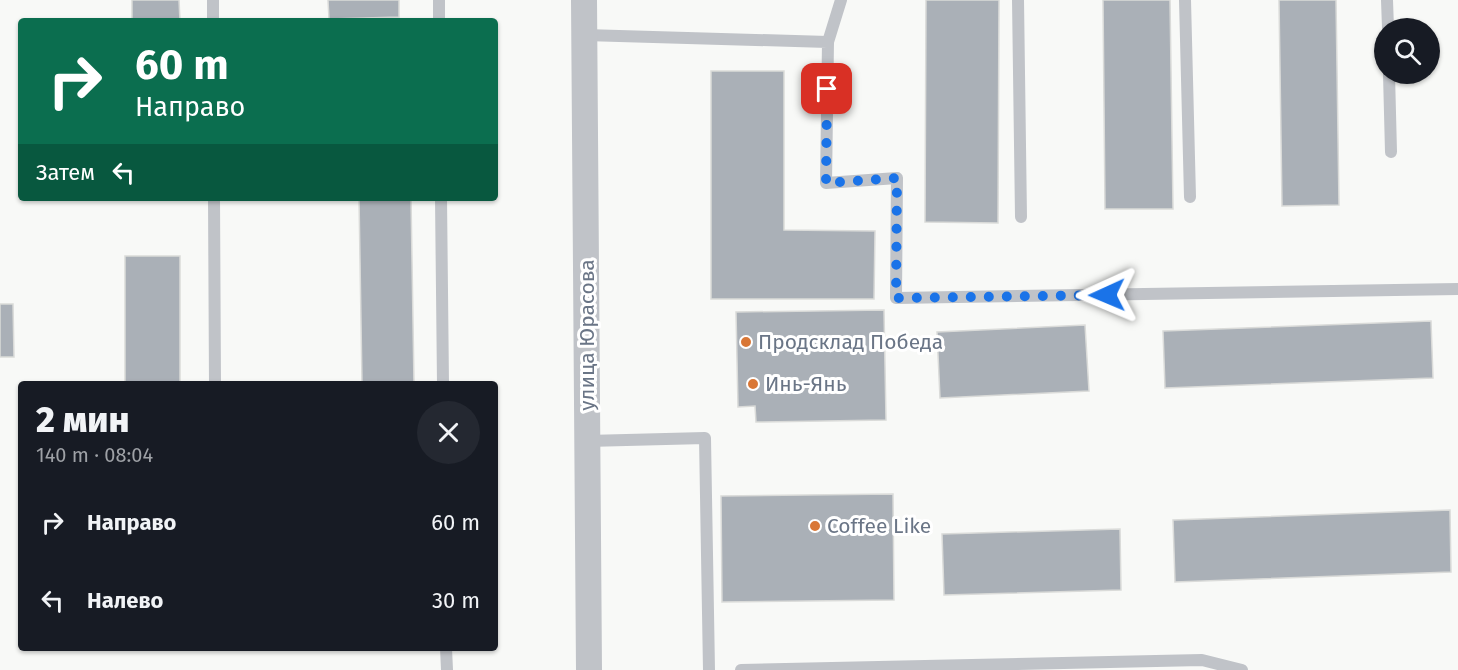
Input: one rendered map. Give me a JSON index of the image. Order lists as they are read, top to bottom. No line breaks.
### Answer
{"streets":{"street":["улица Юрасова"]},"places":["Продсклад Победа","Инь-Янь","Coffee Like"],"page":{"turn":["60 m","Направо"],"then":"Затем","heading":["2 мин","140 m · 08:04"],"list":[{"name":"Направо","value":"60 m"},{"name":"Налево","value":"30 m"}]}}
